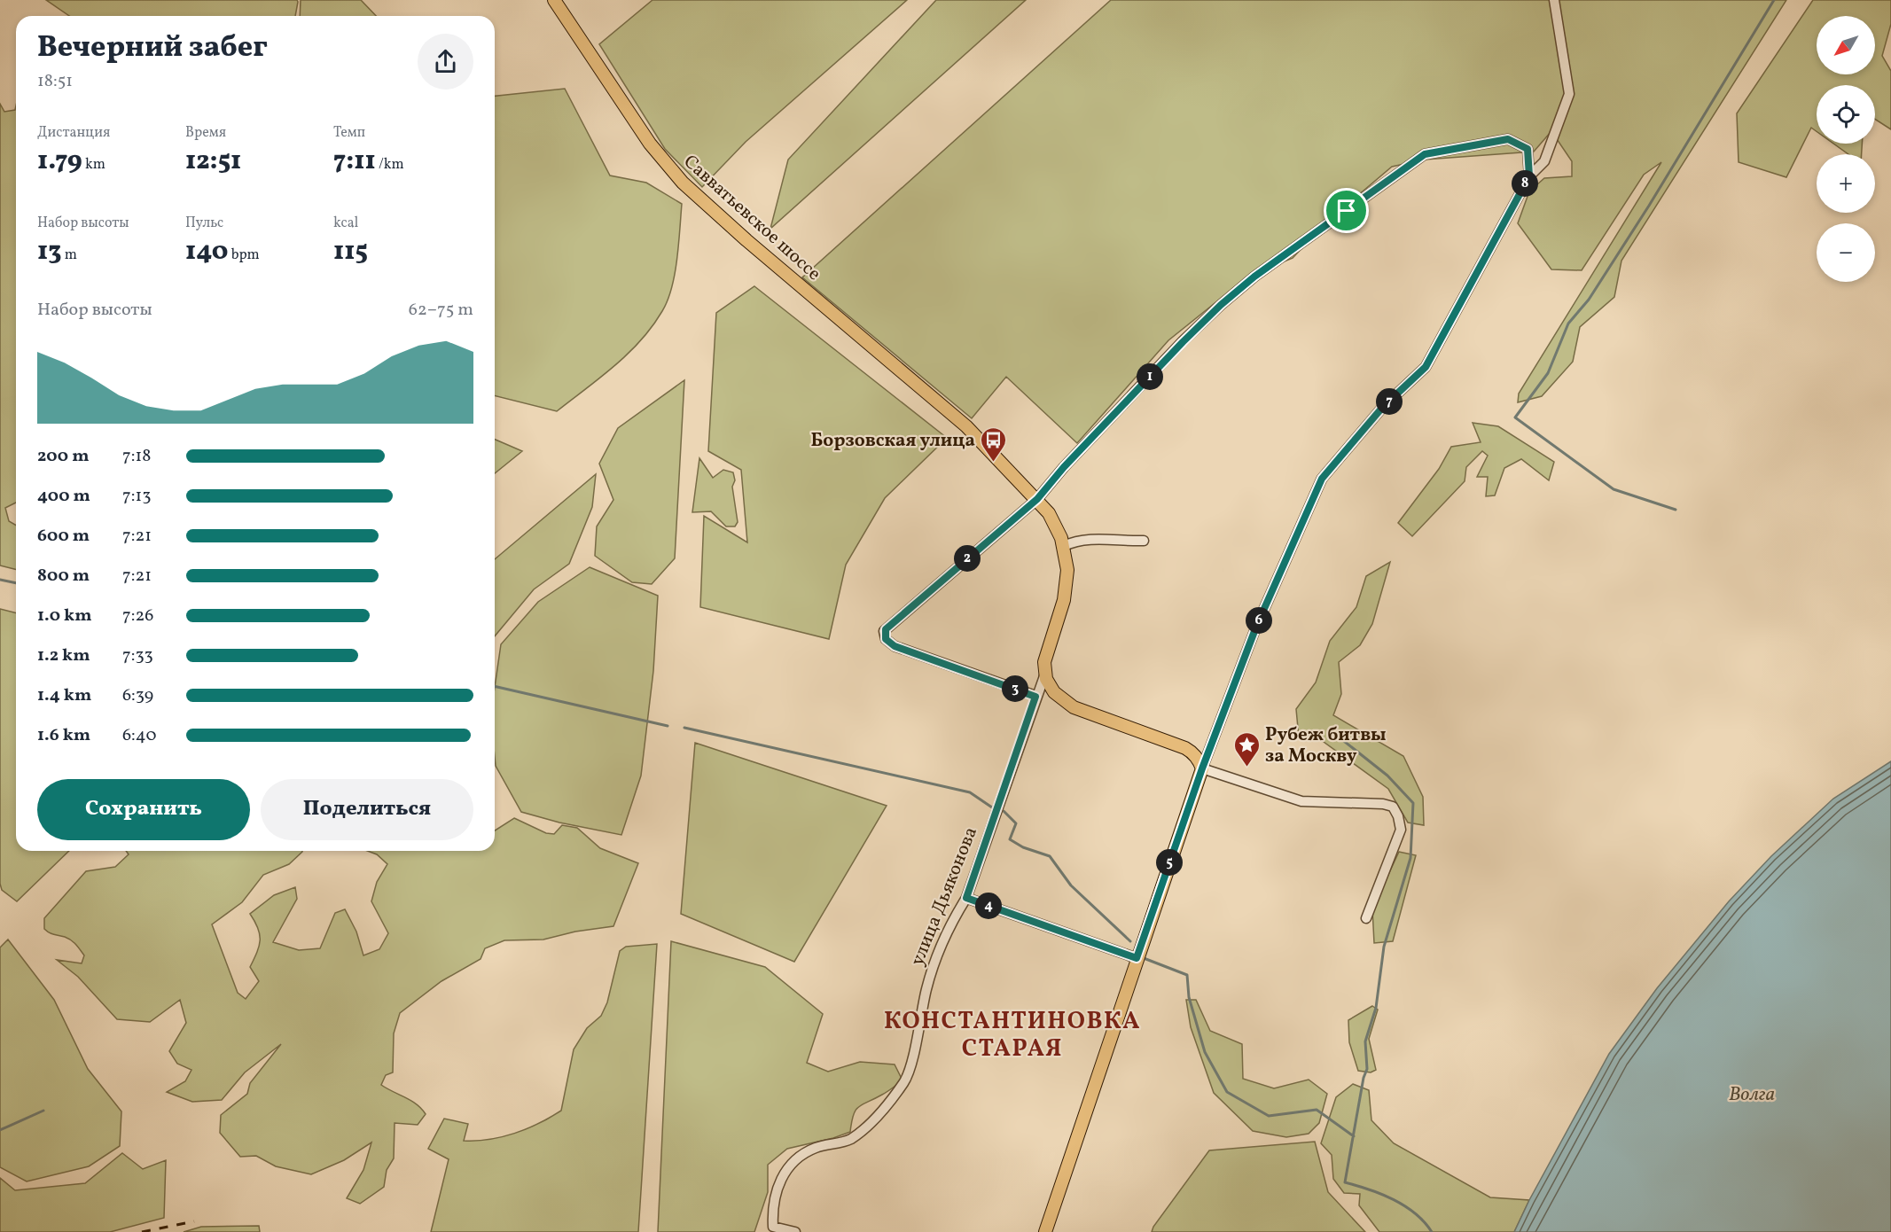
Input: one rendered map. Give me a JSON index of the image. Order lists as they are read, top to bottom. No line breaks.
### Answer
{"streets":{"main road":["Савватьевское шоссе","улица Дьяконова"]},"crossings":[["Савватьевское шоссе","улица Дьяконова"]],"districts":["КОНСТАНТИНОВКА СТАРАЯ"],"water":["Волга"],"places":{"bus stop":["Борзовская улица"],"place":["Рубеж битвы за Москву"]},"north":"bottom left","page":{"map_buttons":["+","−"],"heading":["Вечерний забег","18:51"],"stats":[["Дистанция","1.79 km"],["Время","12:51"],["Темп","7:11 /km"],["Набор высоты","13 m"],["Пульс","140 bpm"],["kcal","115"]],"pins":["8","1","7","2","6","3","5","4"],"chart":["Набор высоты","62–75 m"],"list":[{"name":"200 m","note":"7:18"},{"name":"400 m","note":"7:13"},{"name":"600 m","note":"7:21"},{"name":"800 m","note":"7:21"},{"name":"1.0 km","note":"7:26"},{"name":"1.2 km","note":"7:33"},{"name":"1.4 km","note":"6:39"},{"name":"1.6 km","note":"6:40"}],"buttons":["Сохранить","Поделиться"]}}
